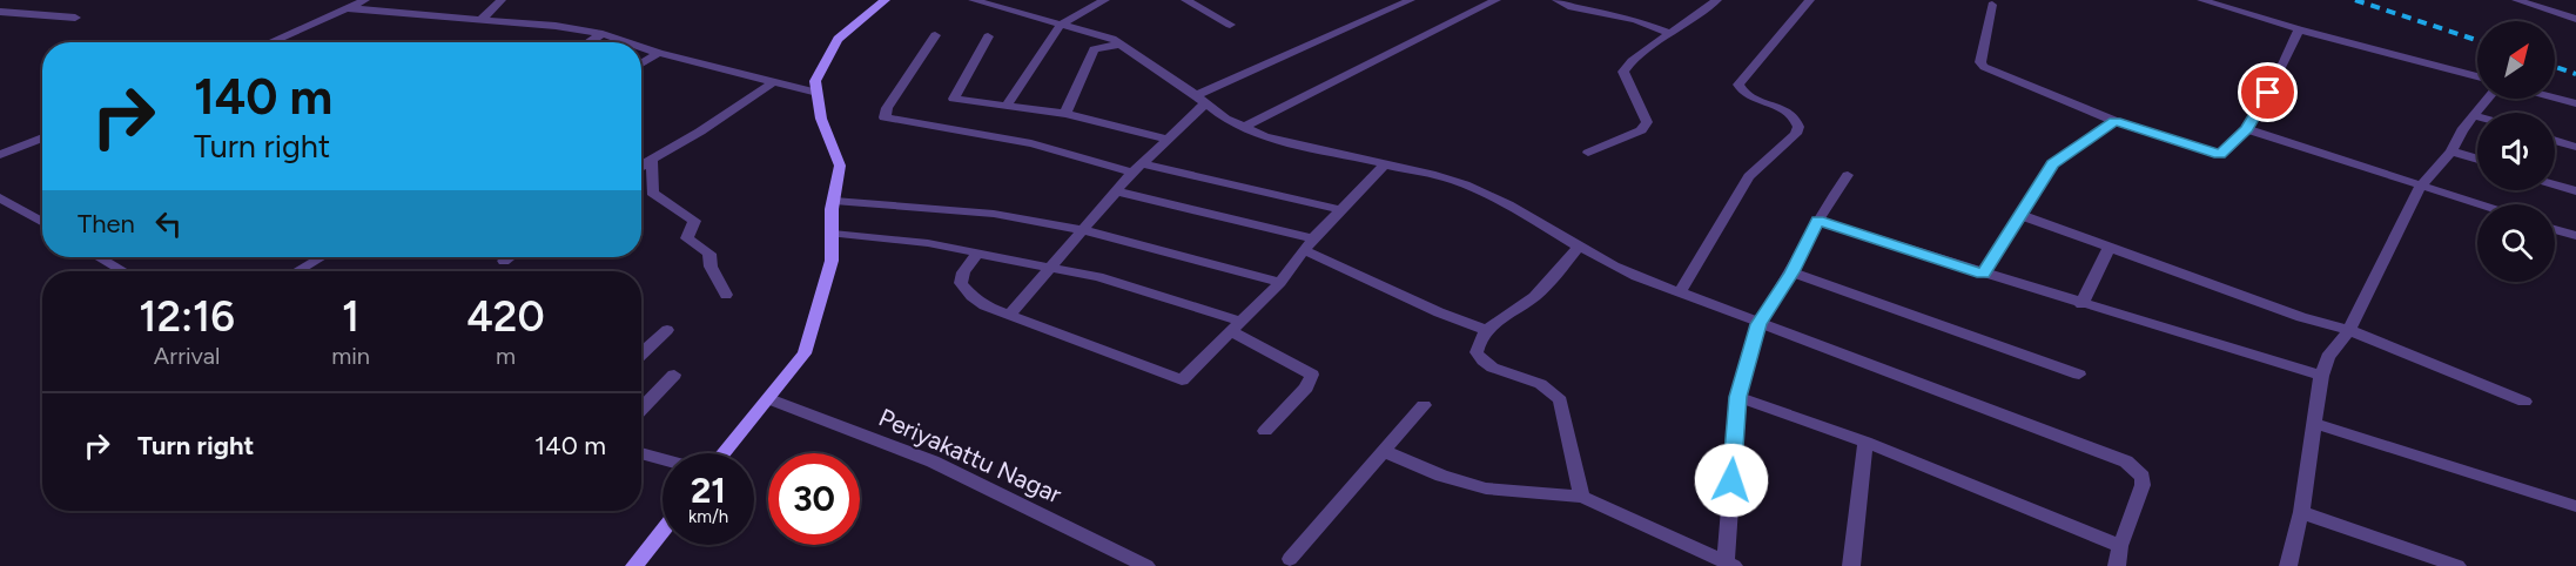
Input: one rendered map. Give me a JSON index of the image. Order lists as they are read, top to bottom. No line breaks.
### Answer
{"streets":{"street":["Periyakattu Nagar"]},"north":"top right","page":{"turn":["140 m","Turn right"],"then":"Then","eta":["12:16","Arrival","1","min","420","m"],"list":[{"name":"Turn right","value":"140 m"}],"speed":"21 km/h","limit":"30"}}
